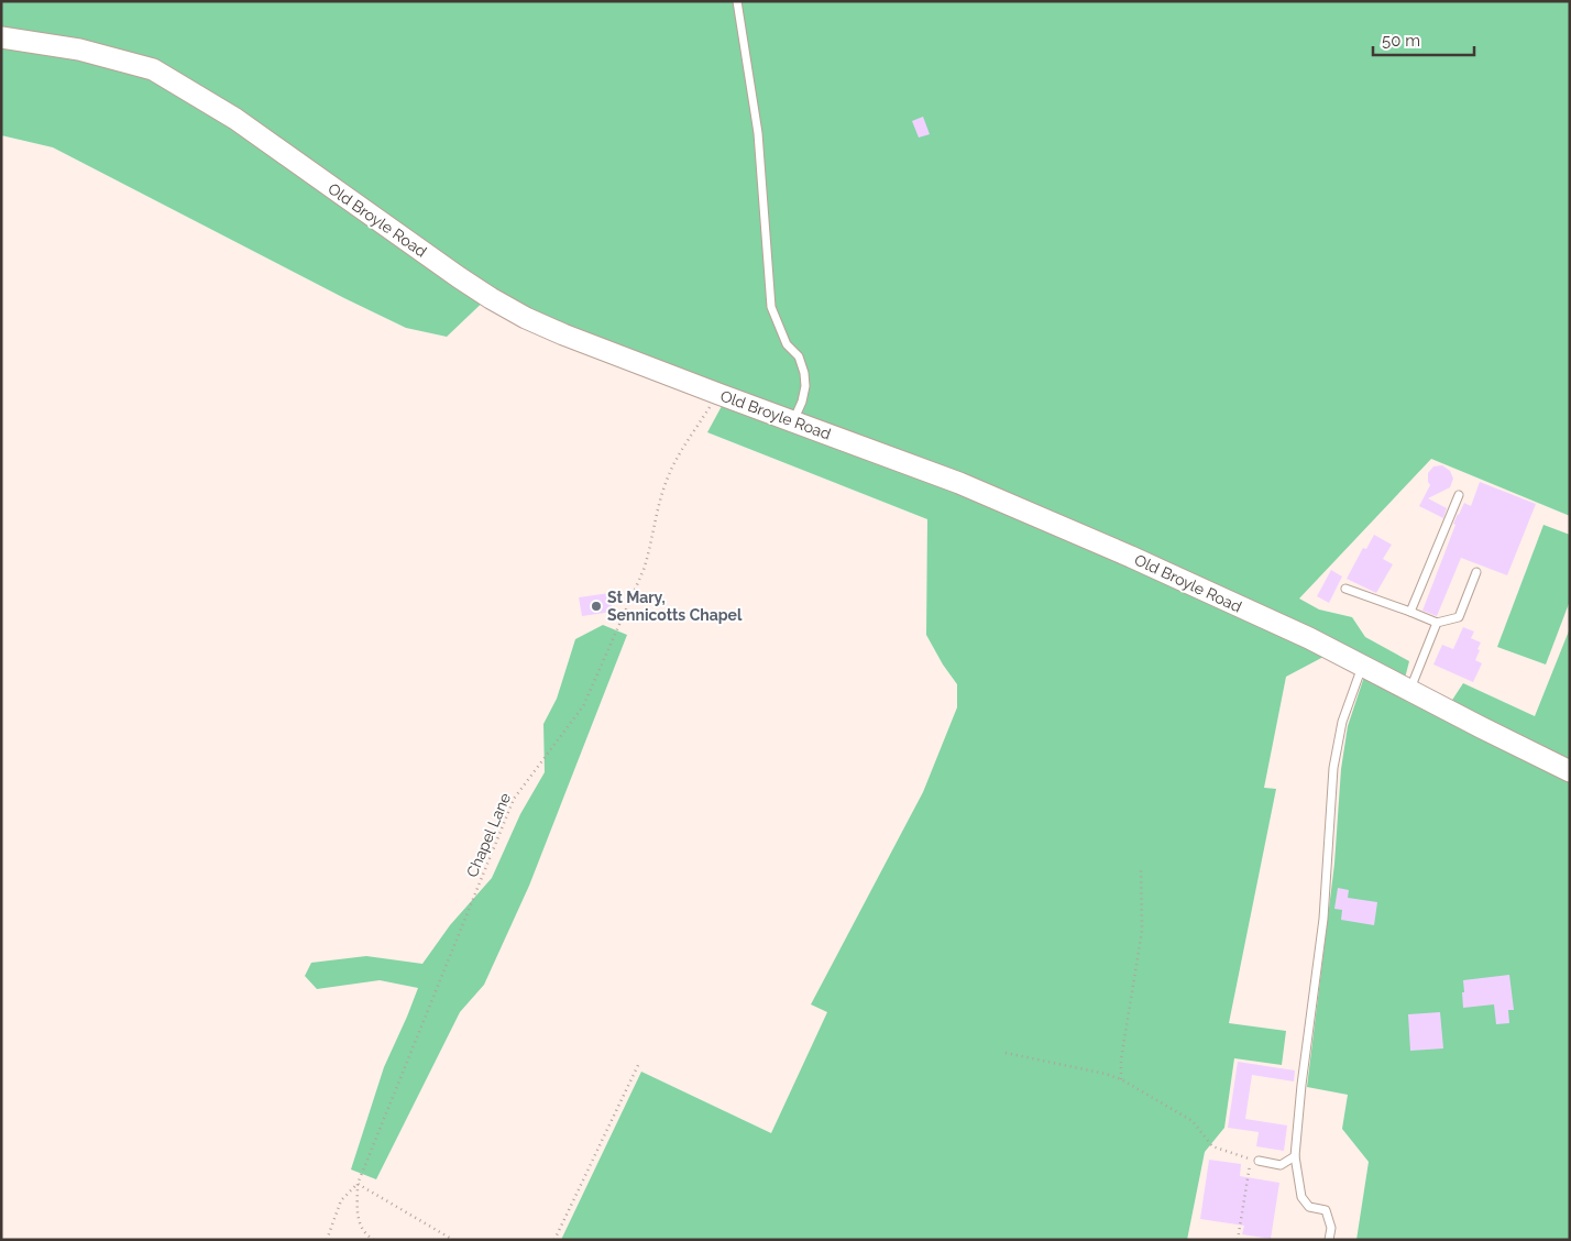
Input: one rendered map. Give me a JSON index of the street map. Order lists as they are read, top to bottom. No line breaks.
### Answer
{"streets":{"main road":["Old Broyle Road"],"path":["Chapel Lane"]},"crossings":[["Old Broyle Road","Chapel Lane"]],"places":["St Mary, Sennicotts Chapel"],"scale_bar":"50 m"}
